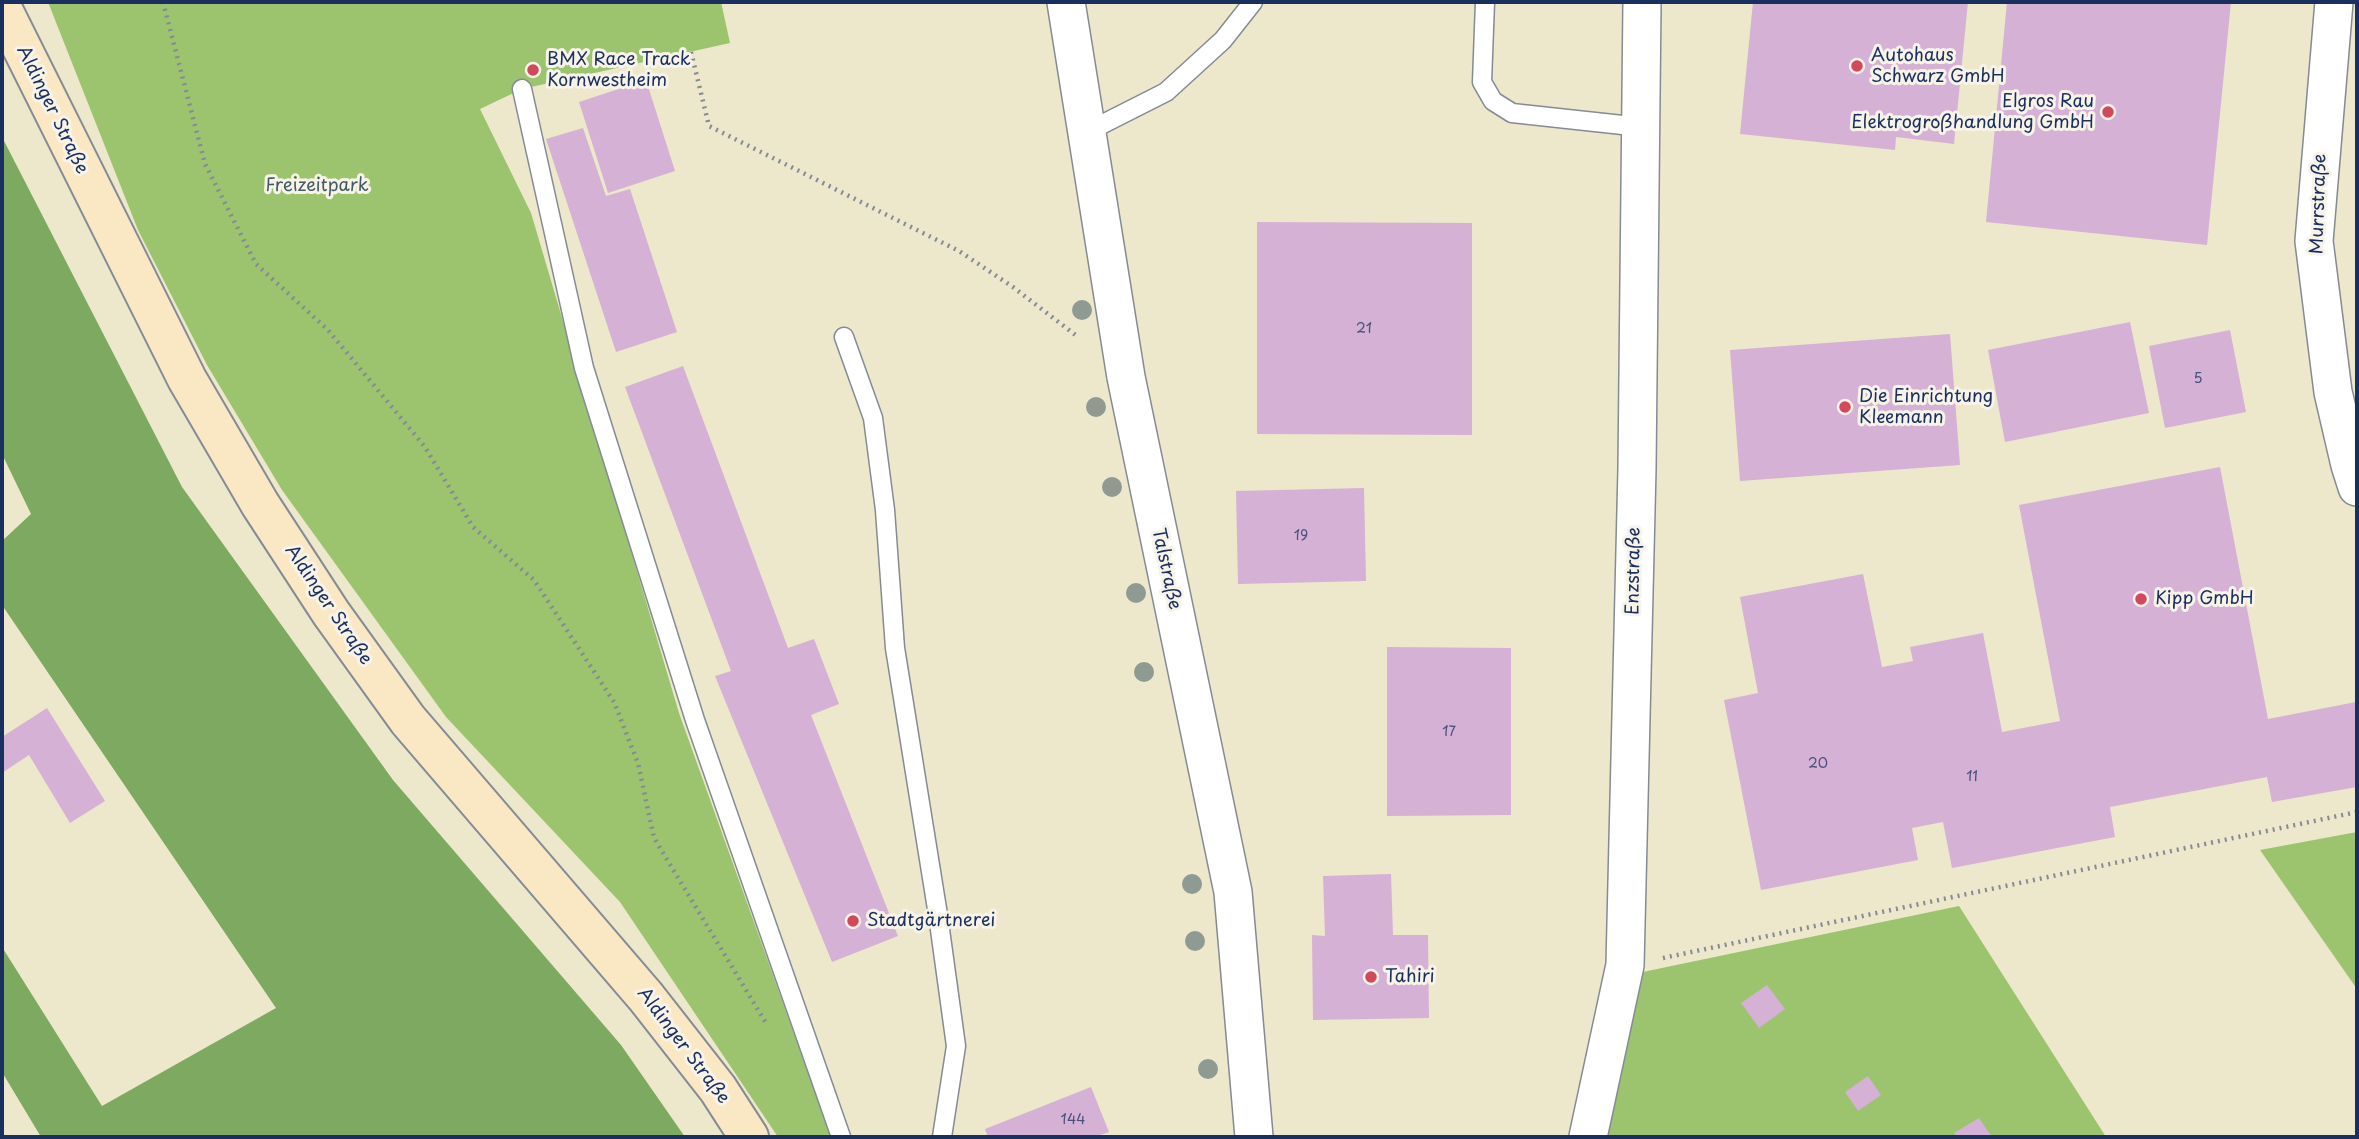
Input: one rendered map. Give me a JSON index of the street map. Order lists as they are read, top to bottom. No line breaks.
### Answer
{"streets":{"main road":["Aldinger Straße"],"street":["Murrstraße","Talstraße","Enzstraße"]},"parks":["Freizeitpark"],"places":["Autohaus Schwarz GmbH","BMX Race Track Kornwestheim","Elgros Rau Elektrogroßhandlung GmbH","Die Einrichtung Kleemann","Kipp GmbH","Stadtgärtnerei","Tahiri"],"house_numbers":["21","5","19","17","20","11","144"]}
